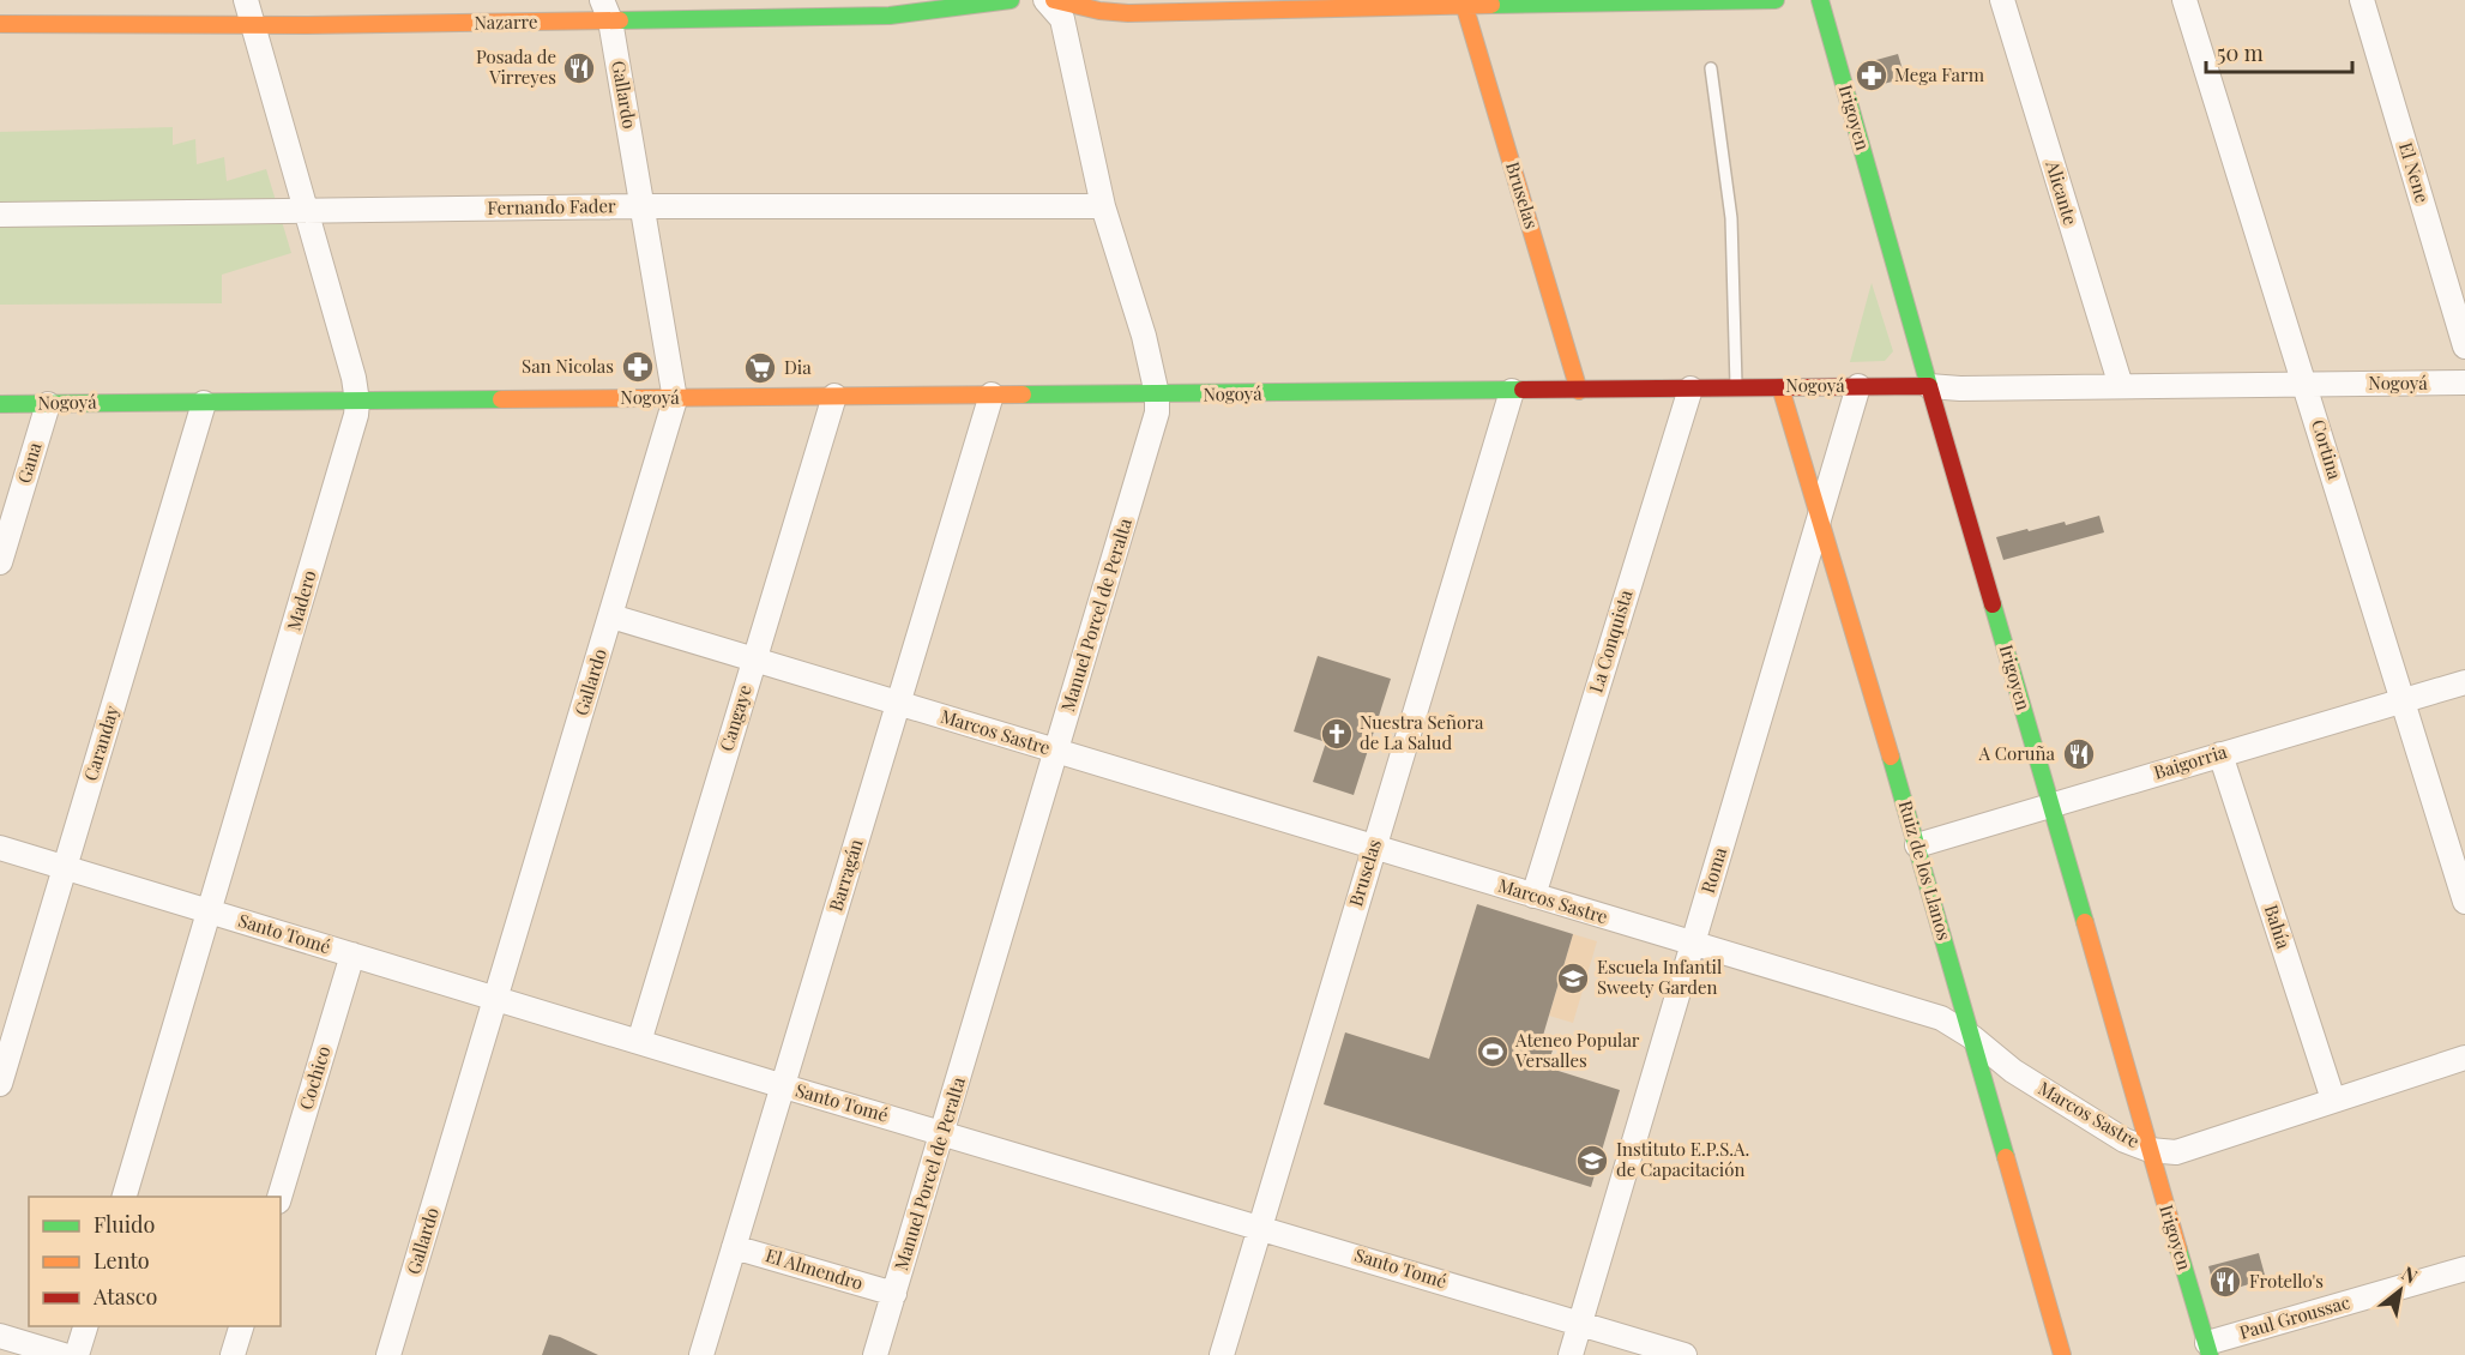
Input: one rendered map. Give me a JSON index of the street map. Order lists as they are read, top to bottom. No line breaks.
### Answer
{"streets":{"street":["Nazarre","Gallardo","Irigoyen","El Nene","Alicante","Bruselas","Fernando Fader","Nogoyá","Cortina","Gana","Madero","Manuel Porcel de Peralta","La Conquista","Cangaye","Marcos Sastre","Caranday","Baigorria","Roma","Ruiz de los Llanos","Barragán","Bahía","Santo Tomé","Cochico","El Almendro","Paul Groussac"]},"crossings":[["Nazarre","Gallardo"],["Nazarre","Madero"],["Gallardo","Fernando Fader"],["Gallardo","Nogoyá"],["Gallardo","Marcos Sastre"],["Gallardo","Santo Tomé"],["Irigoyen","Nogoyá"],["Irigoyen","Marcos Sastre"],["Irigoyen","Baigorria"],["Irigoyen","Paul Groussac"],["Alicante","Nogoyá"],["Bruselas","Nogoyá"],["Bruselas","Marcos Sastre"],["Bruselas","Santo Tomé"],["Fernando Fader","Madero"],["Fernando Fader","Manuel Porcel de Peralta"],["Nogoyá","Cortina"],["Nogoyá","Gana"],["Nogoyá","Madero"],["Nogoyá","Manuel Porcel de Peralta"],["Nogoyá","La Conquista"],["Nogoyá","Cangaye"],["Nogoyá","Caranday"],["Nogoyá","Roma"],["Nogoyá","Ruiz de los Llanos"],["Nogoyá","Barragán"],["Cortina","Baigorria"],["Madero","Santo Tomé"],["Manuel Porcel de Peralta","Marcos Sastre"],["Manuel Porcel de Peralta","Santo Tomé"],["Manuel Porcel de Peralta","El Almendro"],["La Conquista","Marcos Sastre"],["Cangaye","Marcos Sastre"],["Cangaye","Santo Tomé"],["Marcos Sastre","Roma"],["Marcos Sastre","Ruiz de los Llanos"],["Marcos Sastre","Barragán"],["Marcos Sastre","Bahía"],["Caranday","Santo Tomé"],["Baigorria","Ruiz de los Llanos"],["Baigorria","Bahía"],["Roma","Ruiz de los Llanos"],["Roma","Santo Tomé"],["Barragán","Santo Tomé"],["Barragán","El Almendro"],["Santo Tomé","Cochico"]],"places":{"restaurant":["Posada de Virreyes","A Coruña","Frotello's"],"pharmacy":["Mega Farm","San Nicolas"],"supermarket":["Dia"],"church":["Nuestra Señora de La Salud"],"school or university":["Escuela Infantil Sweety Garden","Instituto E.P.S.A. de Capacitación"],"sports":["Ateneo Popular Versalles"]},"legend":["Fluido","Lento","Atasco"],"scale_bar":"50 m","north":"top right"}
